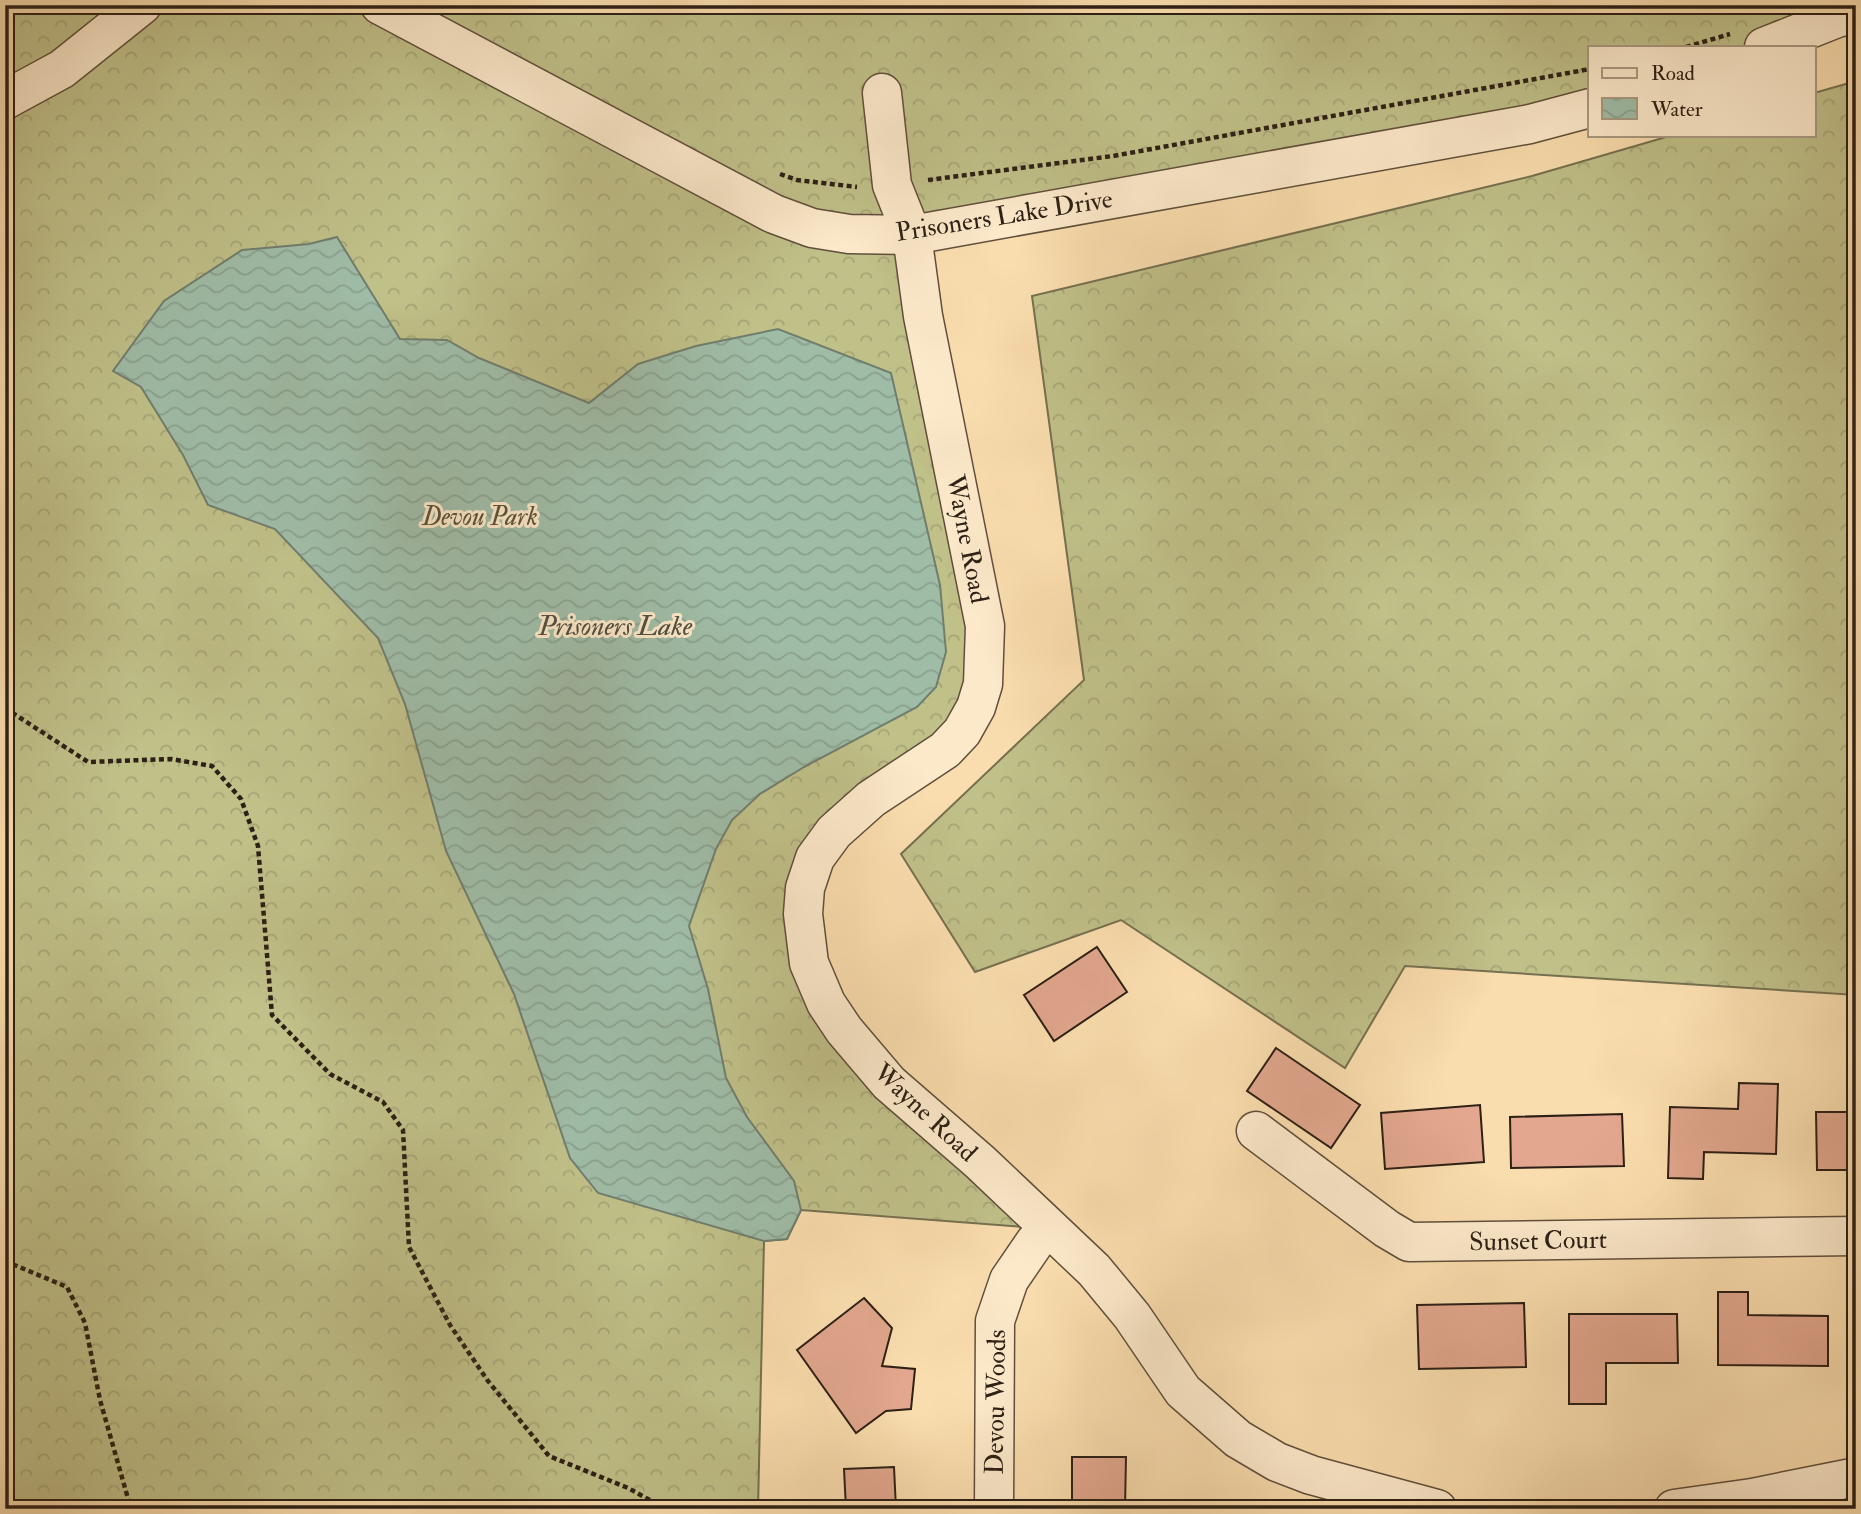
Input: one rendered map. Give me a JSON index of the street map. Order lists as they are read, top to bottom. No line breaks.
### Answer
{"streets":{"street":["Prisoners Lake Drive","Wayne Road","Sunset Court","Devou Woods"]},"crossings":[["Prisoners Lake Drive","Wayne Road"],["Wayne Road","Devou Woods"]],"water":["Prisoners Lake"],"parks":["Devou Park"],"legend":["Road","Water"]}
